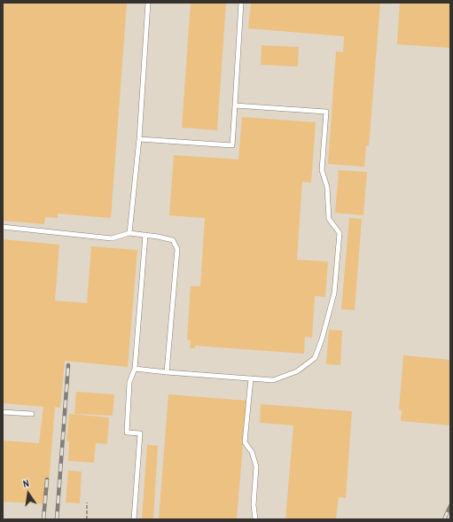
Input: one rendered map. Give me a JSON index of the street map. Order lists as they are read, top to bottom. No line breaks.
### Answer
{"north":"top"}
